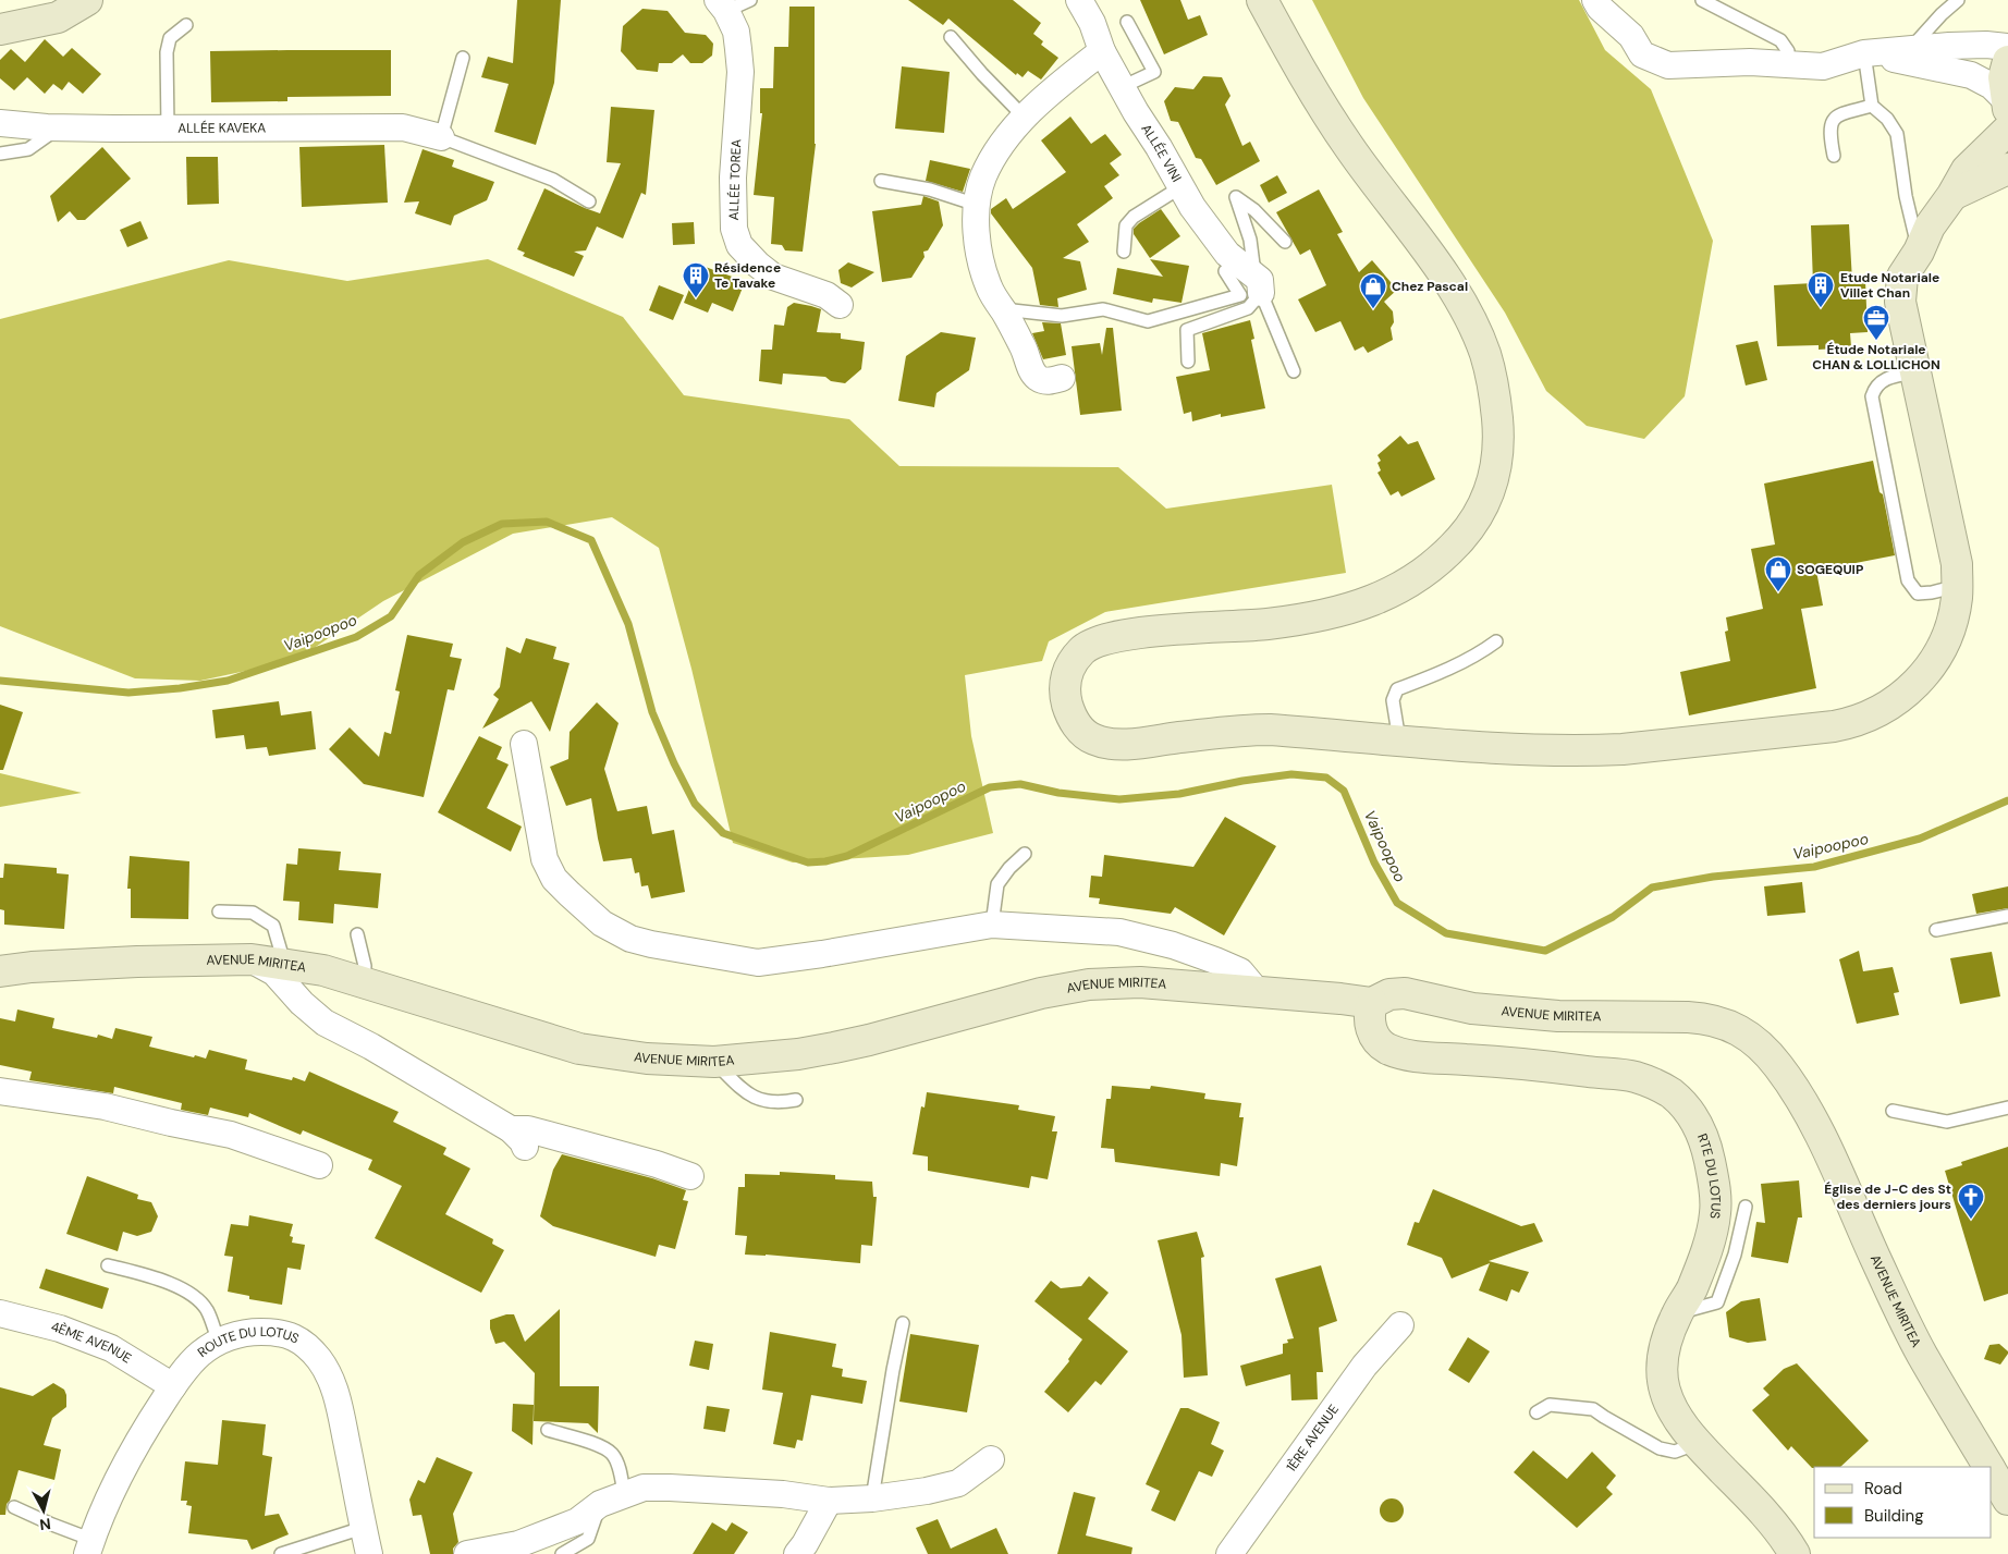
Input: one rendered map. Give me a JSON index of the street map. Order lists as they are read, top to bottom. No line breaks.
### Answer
{"streets":{"main road":["AVENUE MIRITEA","RTE DU LOTUS"],"street":["ALLÉE KAVEKA","ALLÉE VINI","ALLÉE TOREA","4ÈME AVENUE","ROUTE DU LOTUS","1ÈRE AVENUE"]},"crossings":[["AVENUE MIRITEA","RTE DU LOTUS"],["4ÈME AVENUE","ROUTE DU LOTUS"]],"water":["Vaipoopoo"],"places":{"building":["Résidence Te Tavake","Etude Notariale Villet Chan"],"shop":["Chez Pascal","SOGEQUIP"],"office":["Étude Notariale CHAN & LOLLICHON"],"church":["Église de J-C des St des derniers jours"]},"legend":["Road","Building"],"north":"bottom"}
